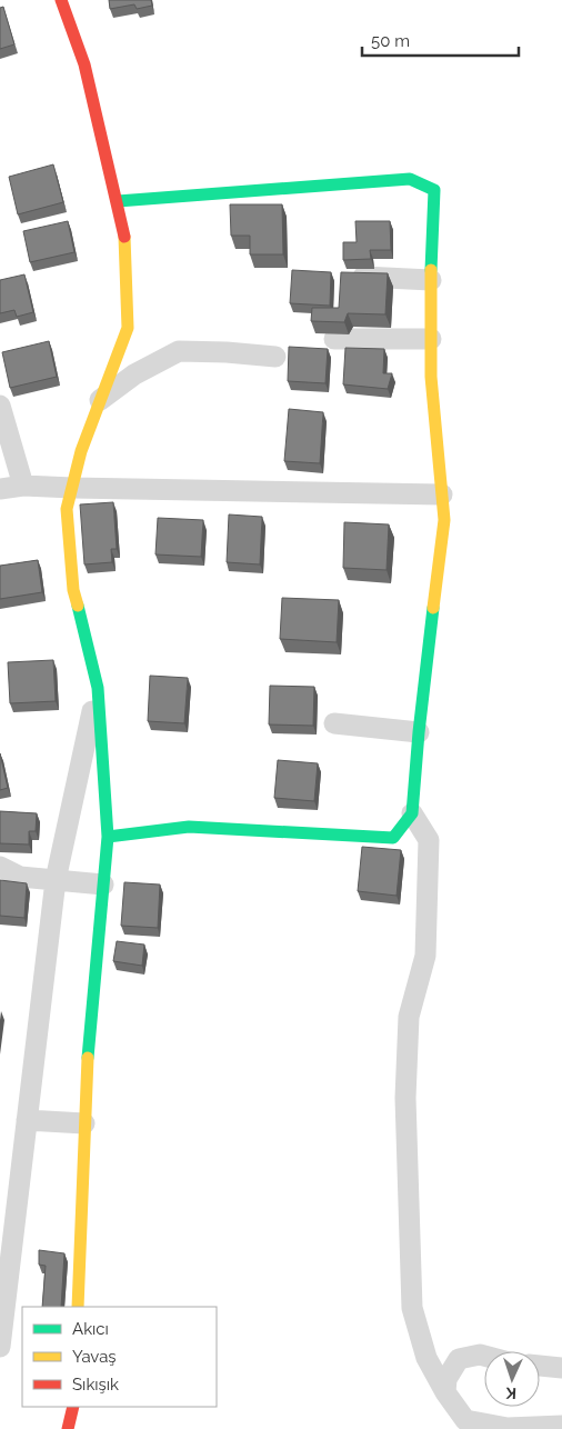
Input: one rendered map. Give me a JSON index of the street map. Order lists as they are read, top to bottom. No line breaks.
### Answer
{"legend":["Akıcı","Yavaş","Sıkışık"],"scale_bar":"50 m","north":"bottom"}
